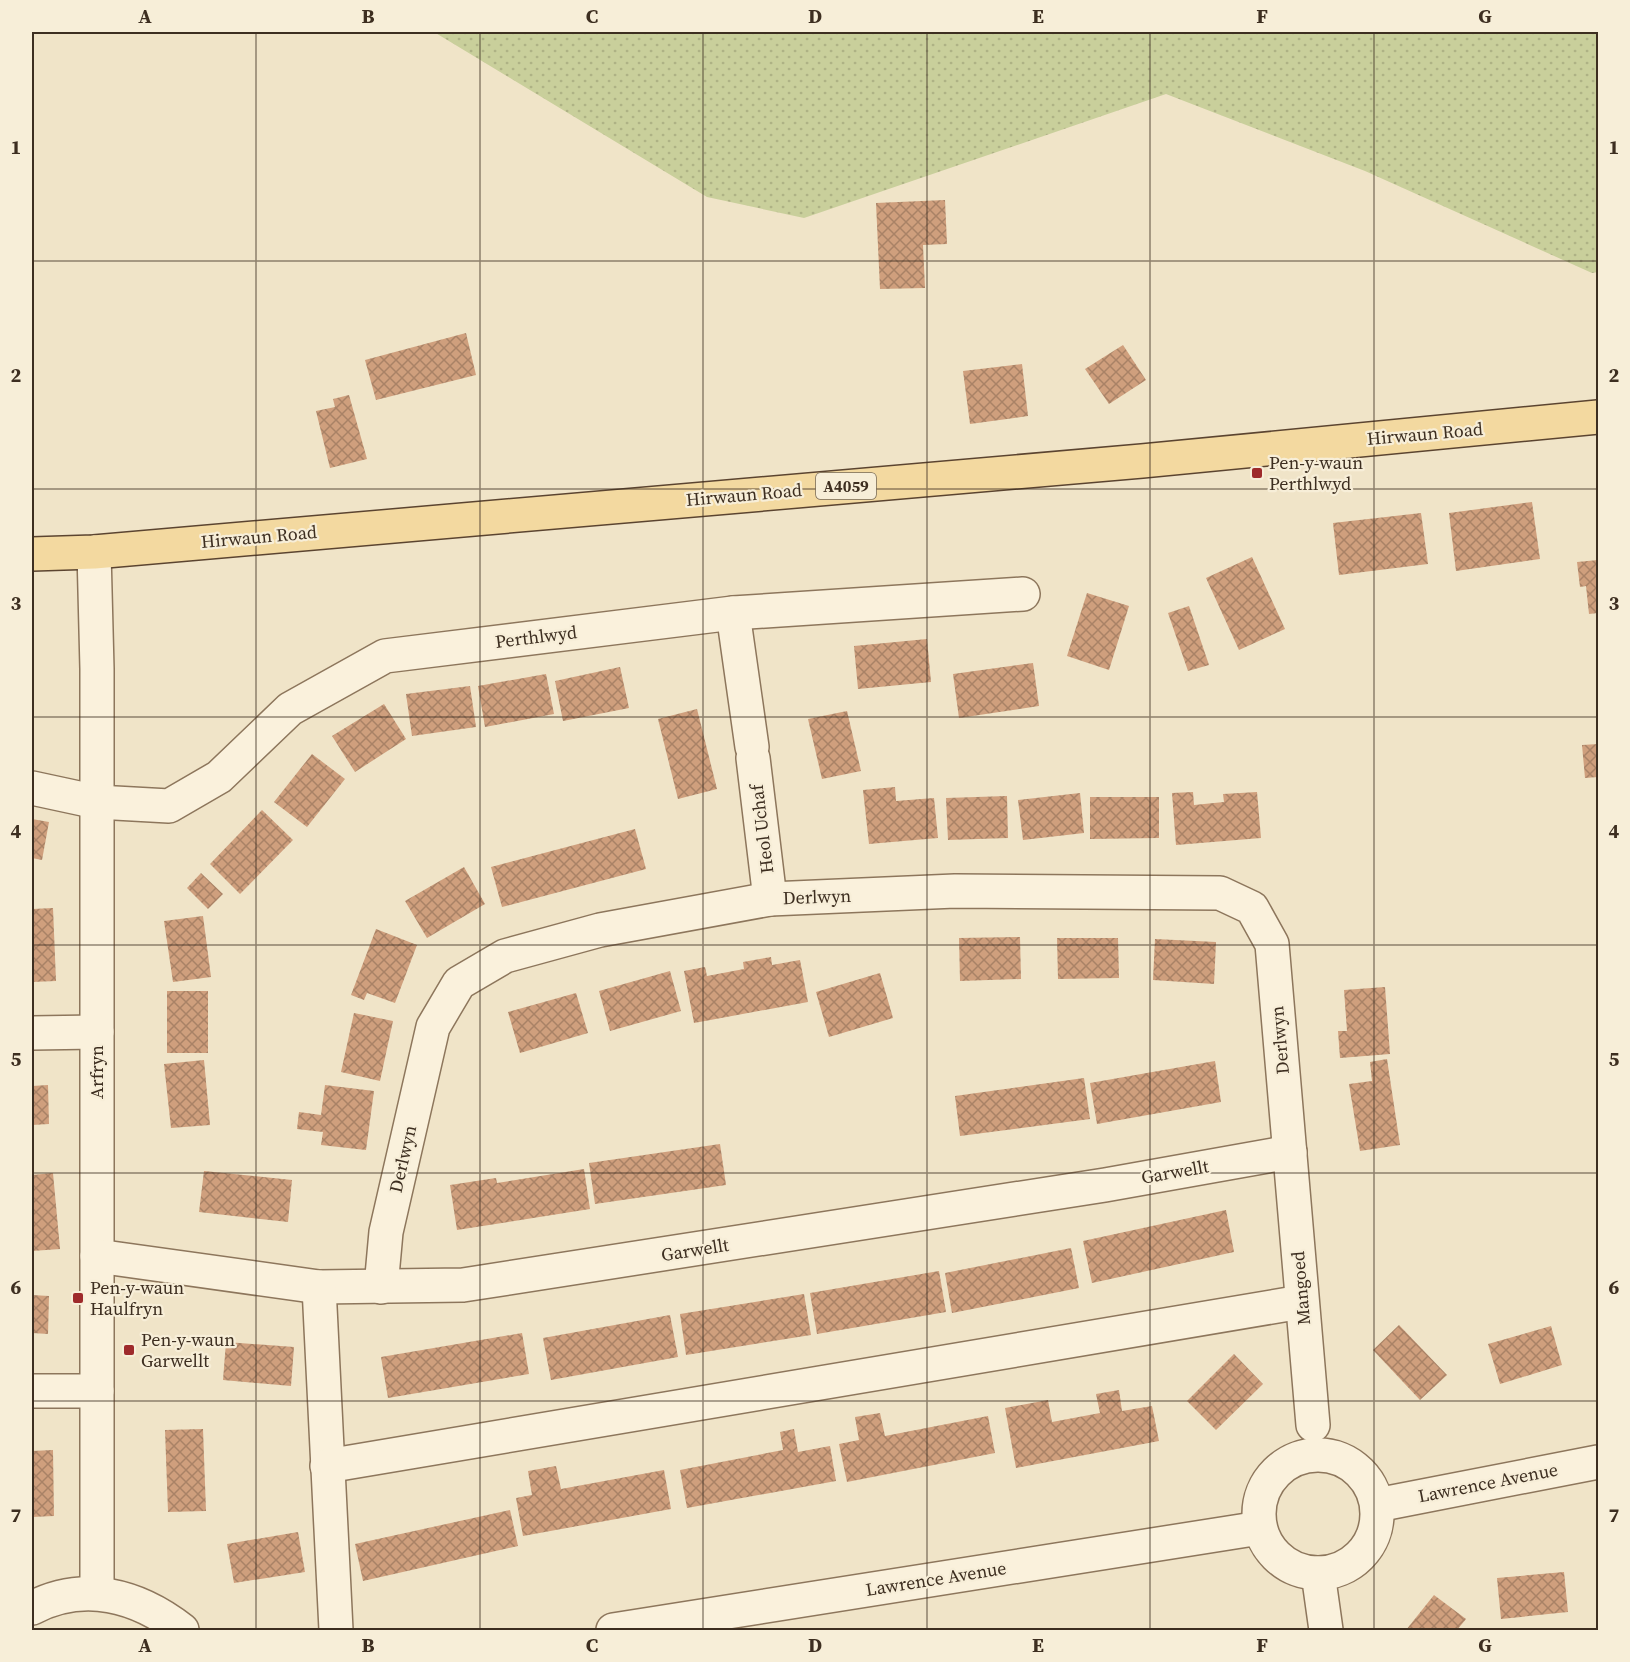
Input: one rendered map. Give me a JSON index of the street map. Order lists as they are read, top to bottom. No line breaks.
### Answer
{"streets":{"main road":["Hirwaun Road","A4059"],"street":["Perthlwyd","Heol Uchaf","Derlwyn","Arfryn","Garwellt","Mangoed","Lawrence Avenue"]},"crossings":[["Hirwaun Road","Arfryn"],["Perthlwyd","Heol Uchaf"],["Perthlwyd","Arfryn"],["Heol Uchaf","Derlwyn"],["Derlwyn","Garwellt"],["Derlwyn","Mangoed"],["Arfryn","Garwellt"],["Garwellt","Mangoed"]],"places":{"transit":["Pen-y-waun Perthlwyd","Pen-y-waun Haulfryn","Pen-y-waun Garwellt"]},"grid":{"columns":["A","B","C","D","E","F","G"],"rows":["1","2","3","4","5","6","7"]}}
